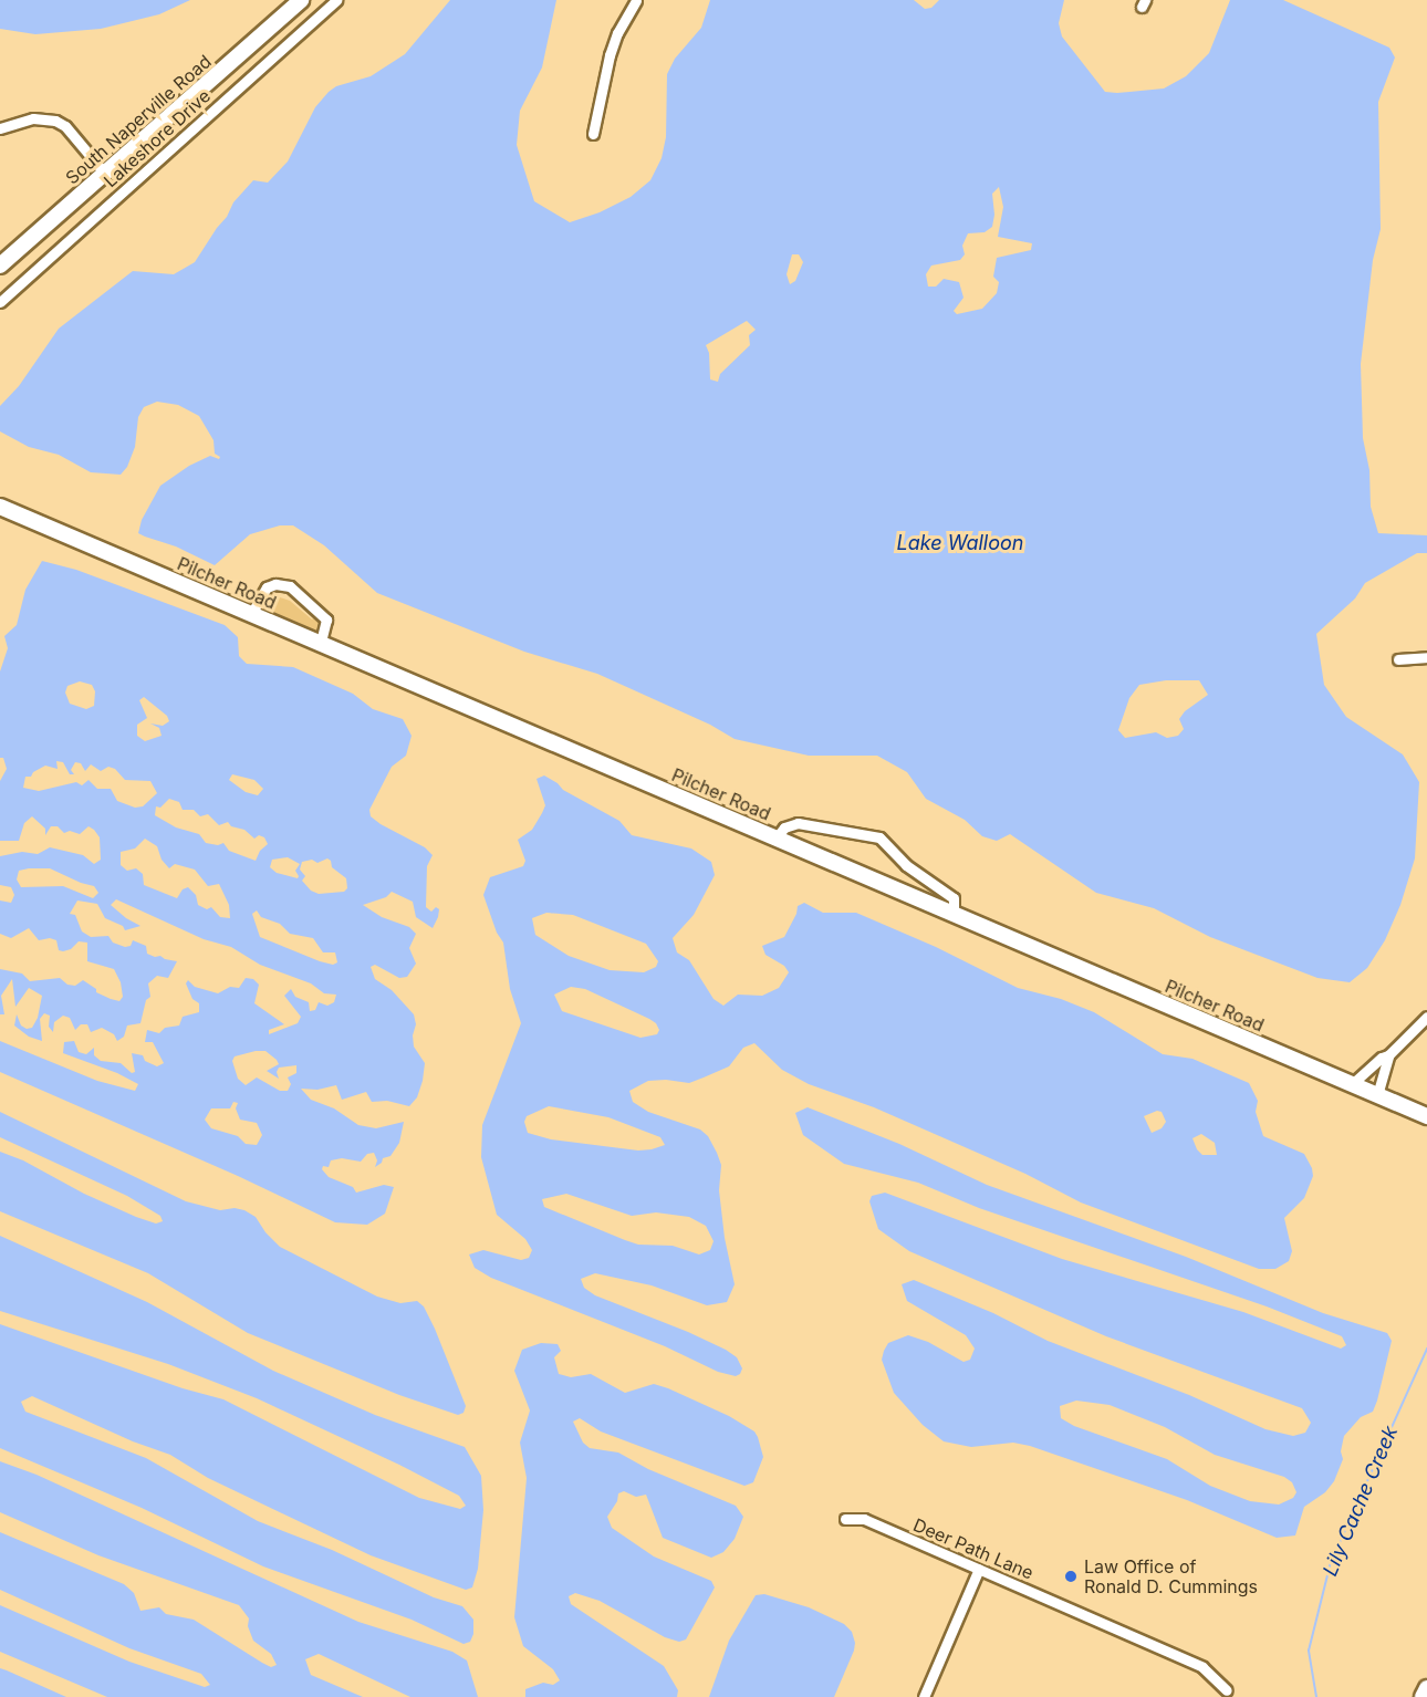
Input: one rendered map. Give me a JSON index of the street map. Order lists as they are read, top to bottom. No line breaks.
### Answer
{"streets":{"street":["South Naperville Road","Lakeshore Drive","Pilcher Road","Deer Path Lane"]},"water":["Lake Walloon","Lily Cache Creek"],"places":["Law Office of Ronald D. Cummings"]}
